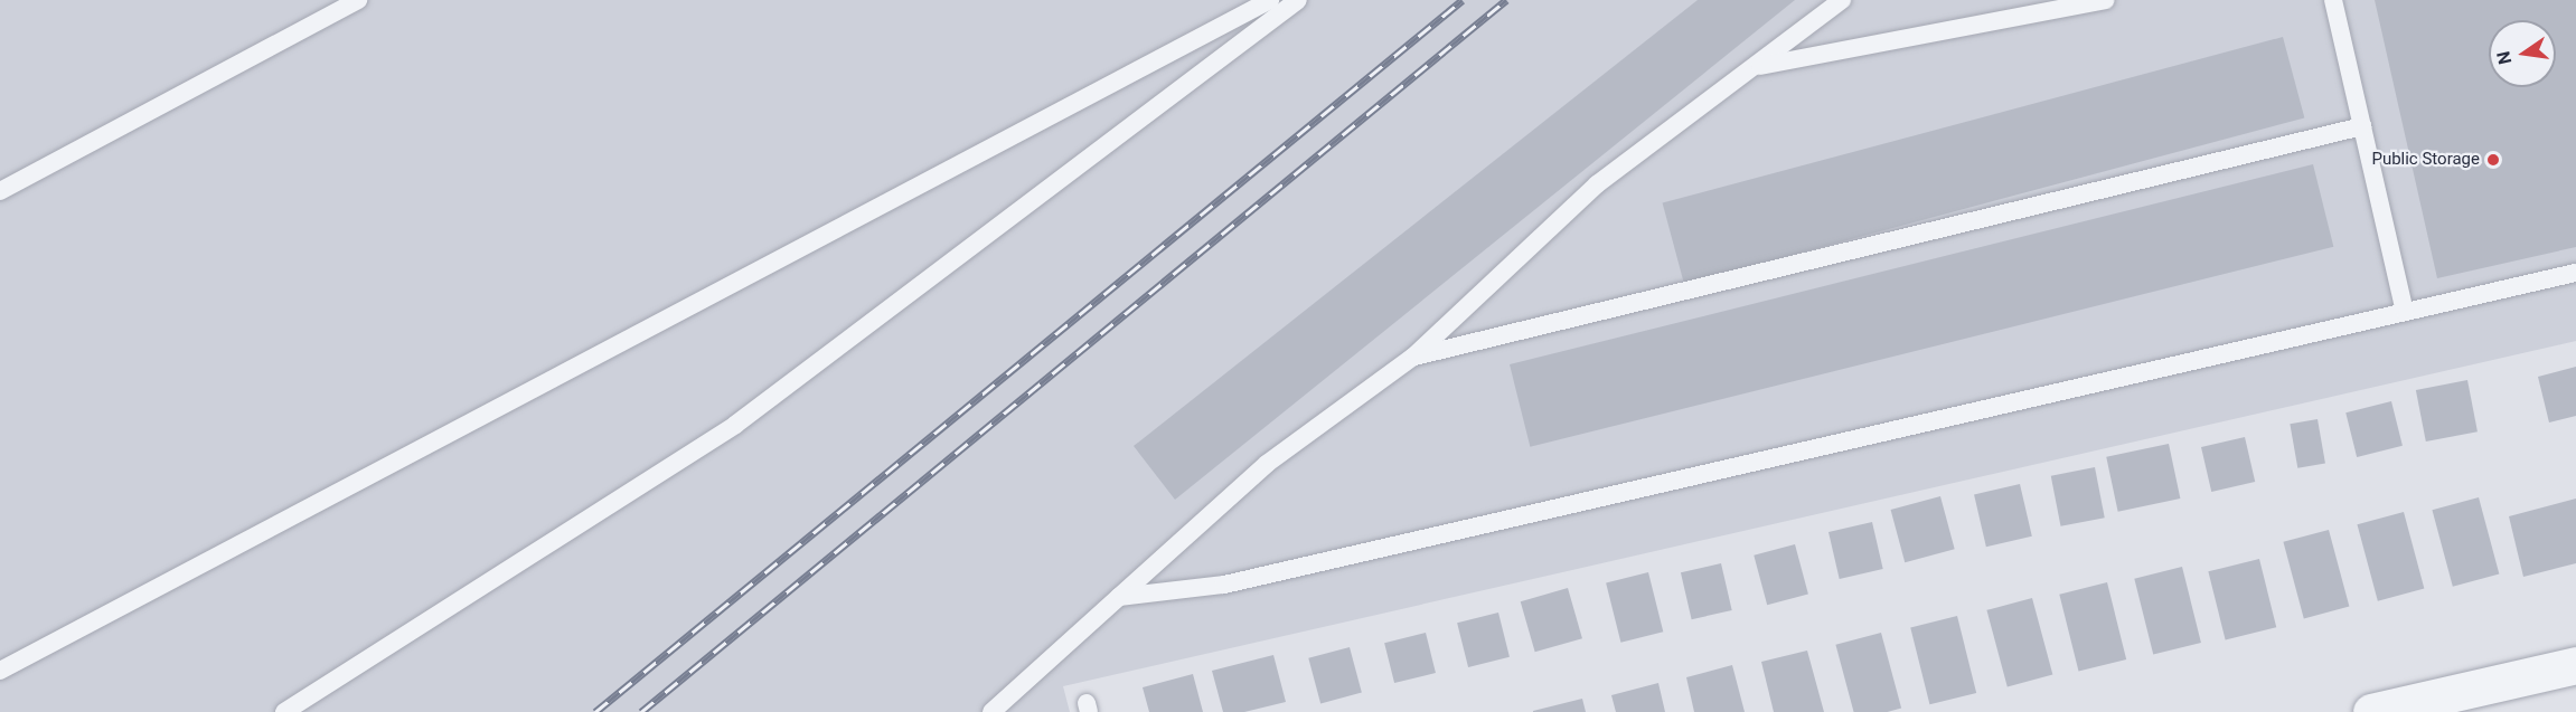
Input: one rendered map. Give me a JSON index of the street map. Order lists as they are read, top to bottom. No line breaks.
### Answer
{"places":["Public Storage"],"north":"left"}
